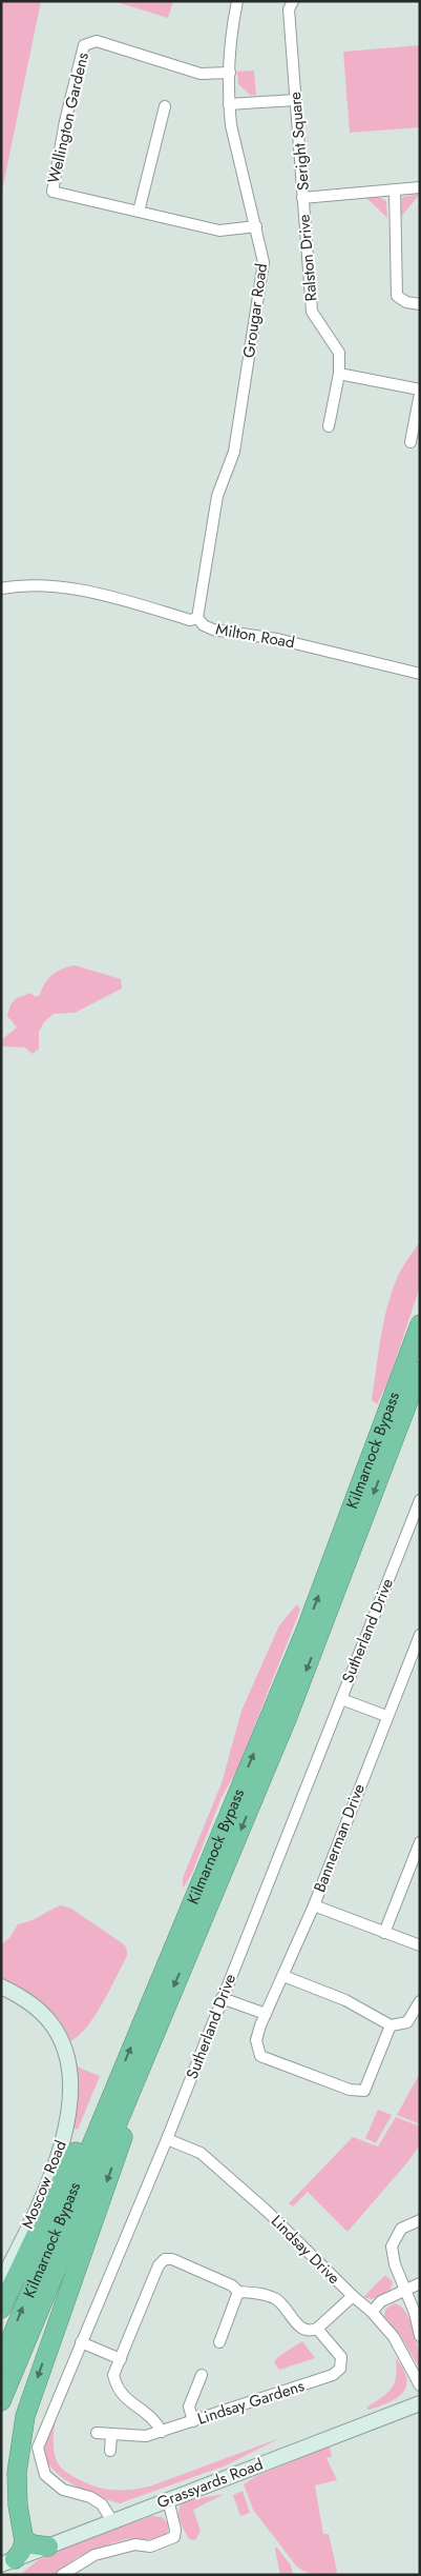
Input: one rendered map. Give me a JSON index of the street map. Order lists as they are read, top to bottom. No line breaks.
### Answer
{"streets":{"highway":["Kilmarnock Bypass"],"main road":["Moscow Road","Grassyards Road"],"street":["Wellington Gardens","Seright Square","Ralston Drive","Grougar Road","Milton Road","Sutherland Drive","Bannerman Drive","Lindsay Drive","Lindsay Gardens"]},"crossings":[["Wellington Gardens","Grougar Road"],["Seright Square","Ralston Drive"],["Grougar Road","Milton Road"],["Sutherland Drive","Lindsay Drive"],["Sutherland Drive","Grassyards Road"]]}
